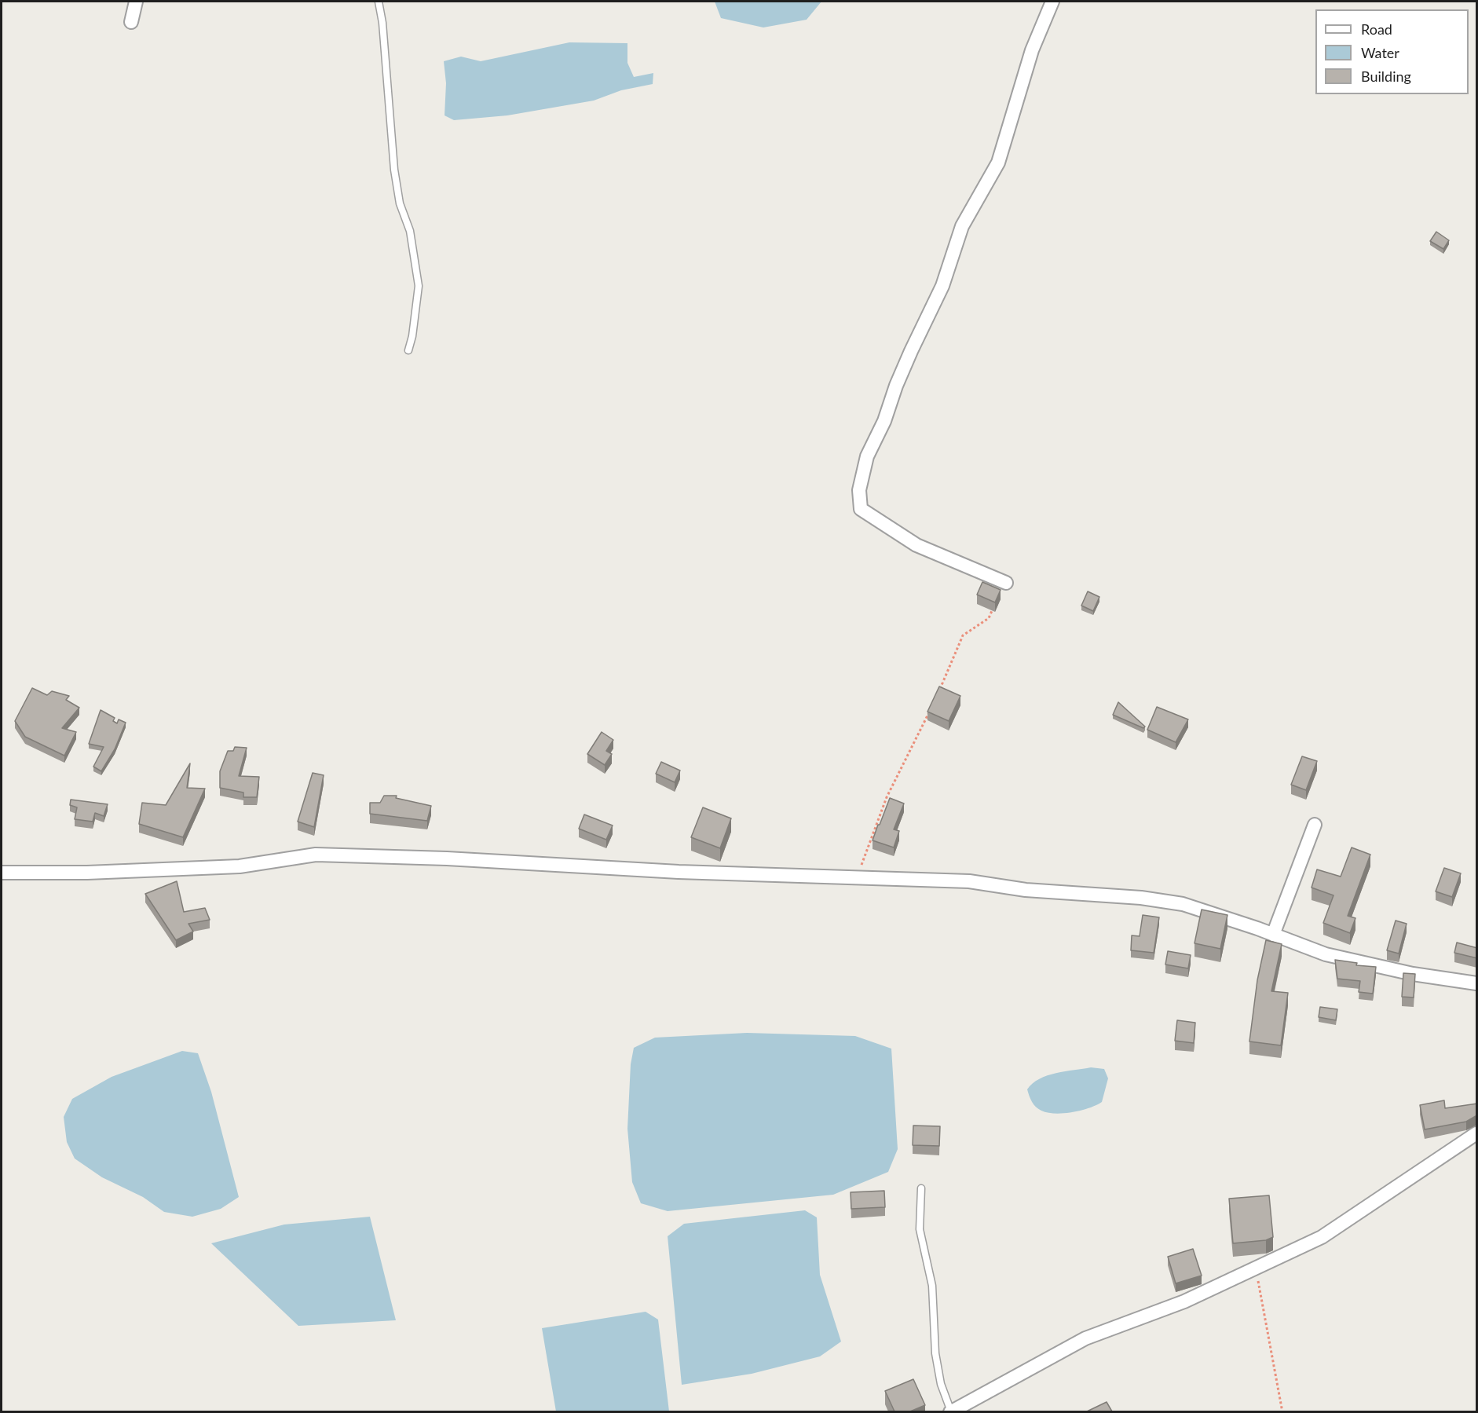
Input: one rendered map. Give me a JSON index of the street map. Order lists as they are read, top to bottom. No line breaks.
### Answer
{"legend":["Road","Water","Building"]}
